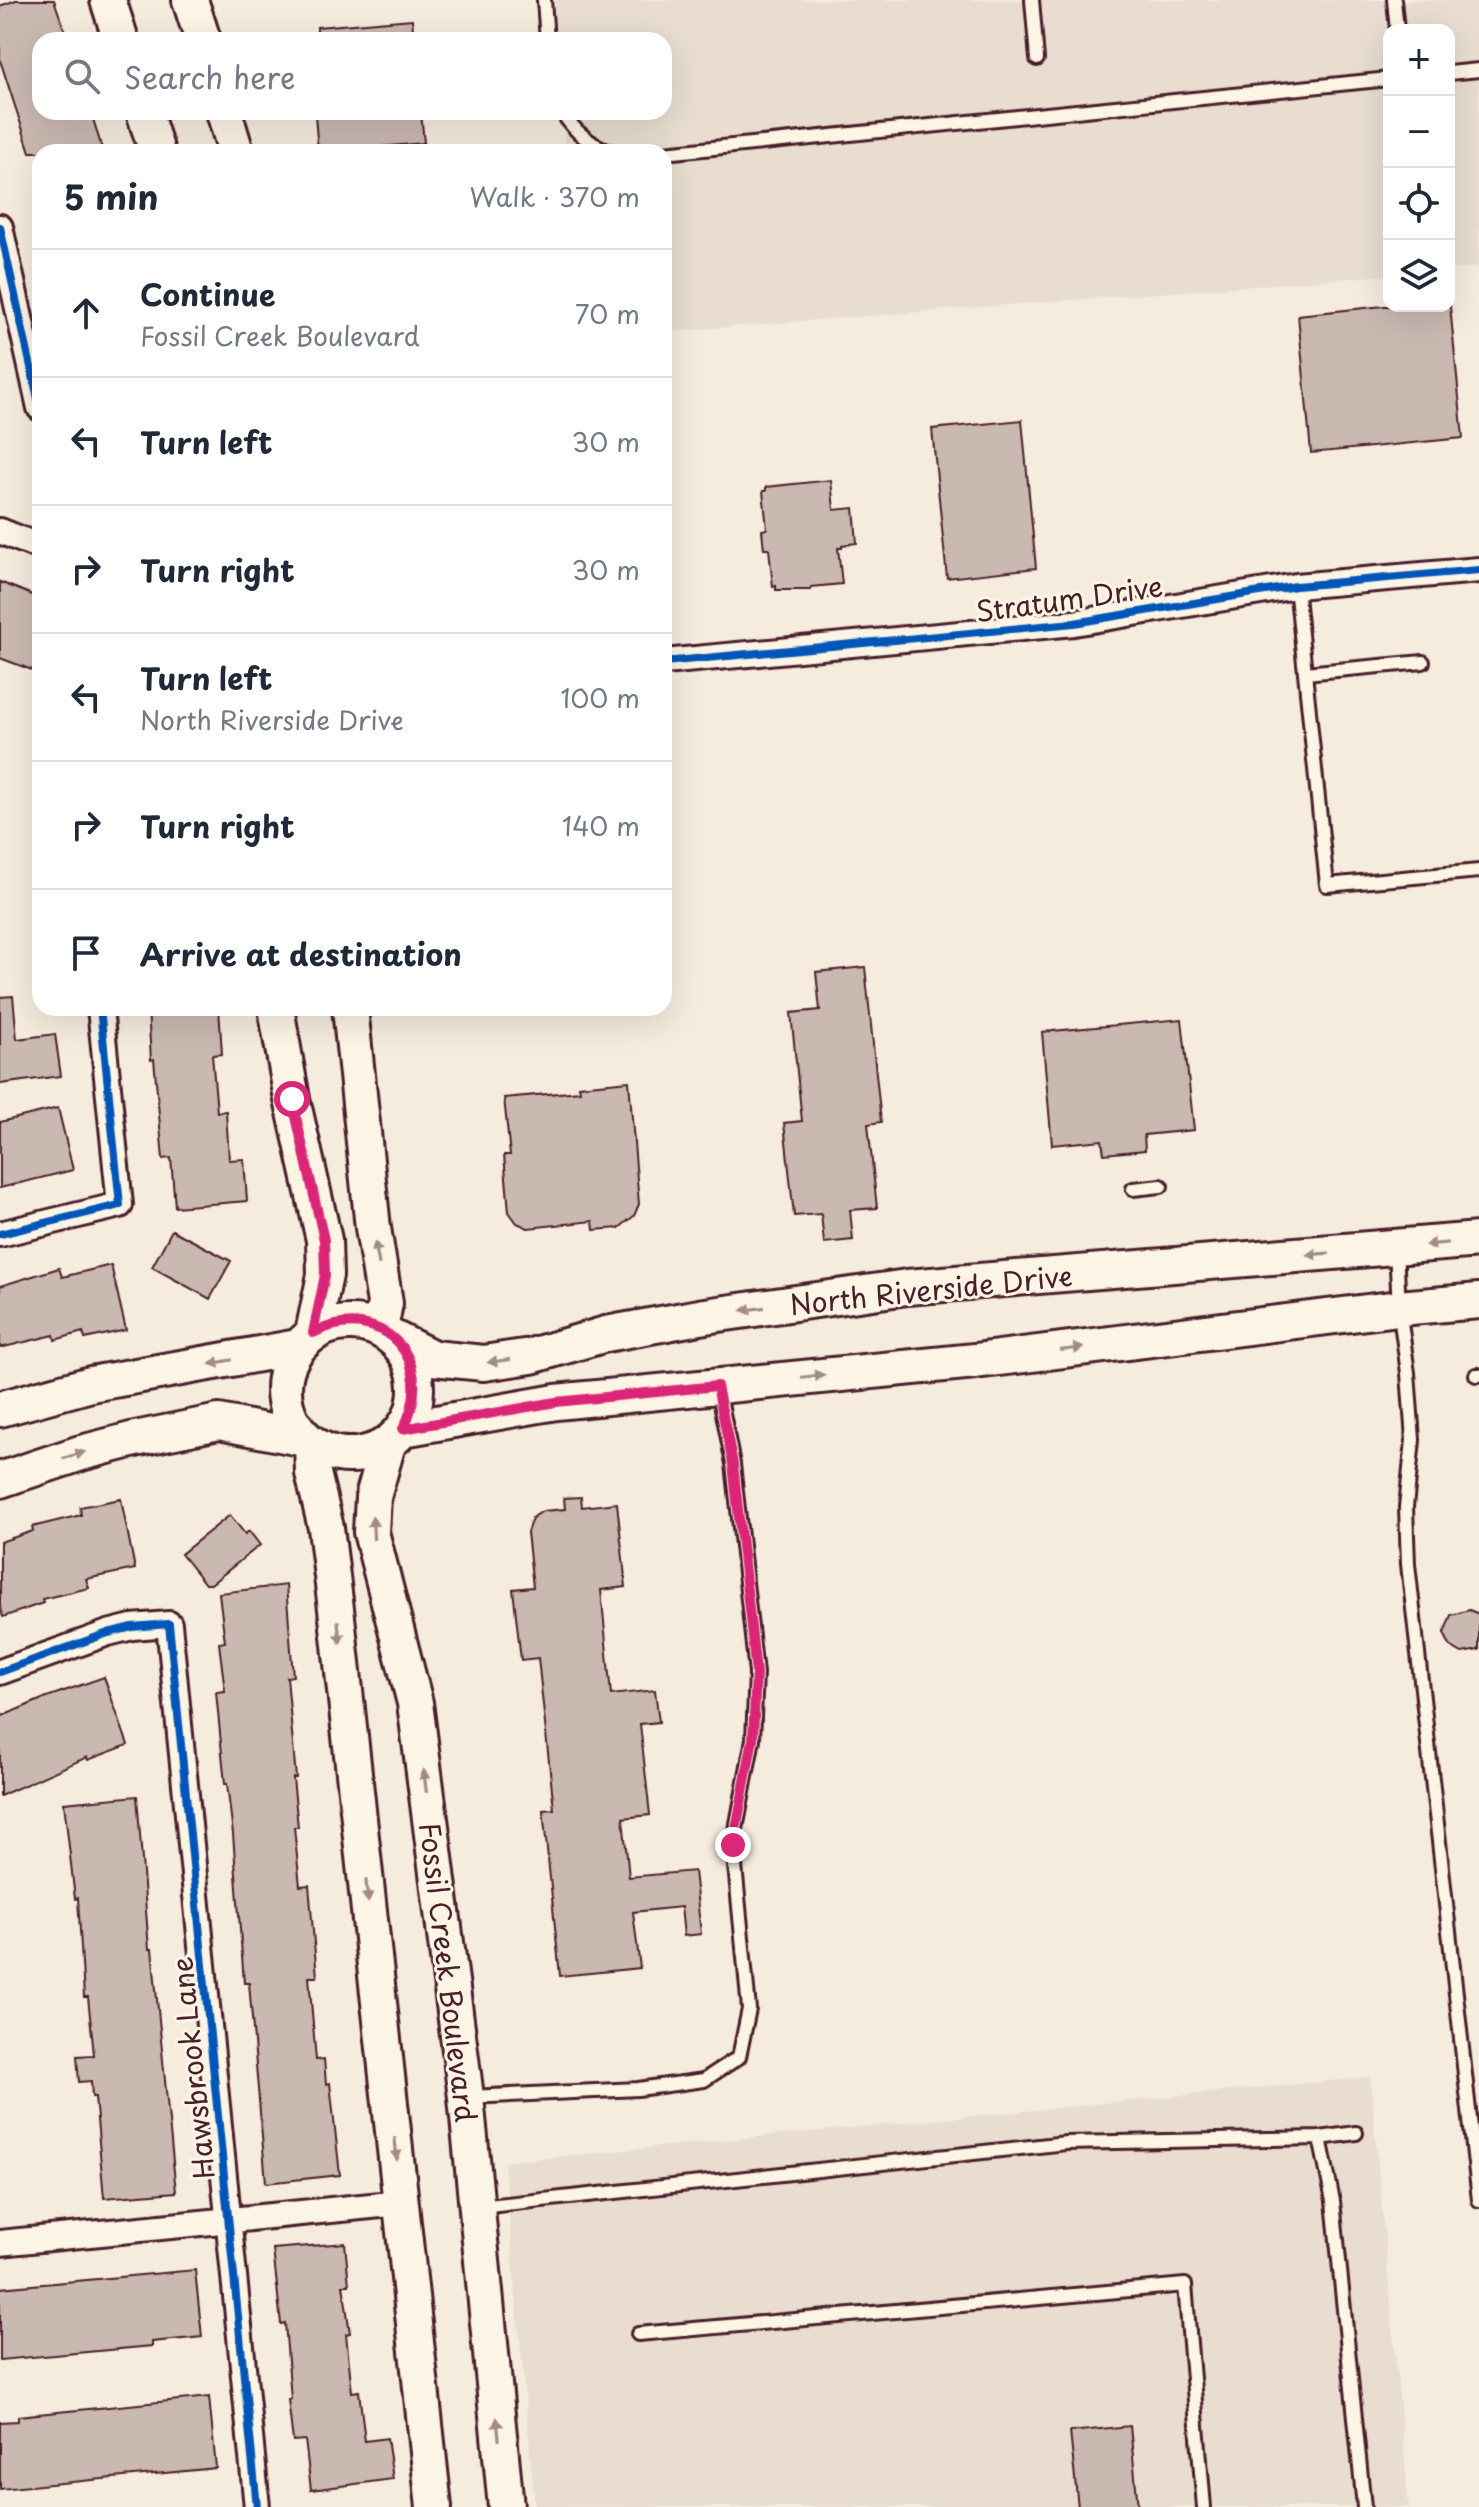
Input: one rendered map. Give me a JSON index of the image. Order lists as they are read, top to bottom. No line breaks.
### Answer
{"streets":{"main road":["North Riverside Drive","Fossil Creek Boulevard"],"street":["Stratum Drive","Hawsbrook Lane"]},"crossings":[["North Riverside Drive","Fossil Creek Boulevard"]],"page":{"map_buttons":["+","−"],"search":"Search here","heading":["5 min","Walk · 370 m"],"list":[["Continue","Fossil Creek Boulevard","70 m"],["Turn left","30 m"],["Turn right","30 m"],["Turn left","North Riverside Drive","100 m"],["Turn right","140 m"],"Arrive at destination"]}}
